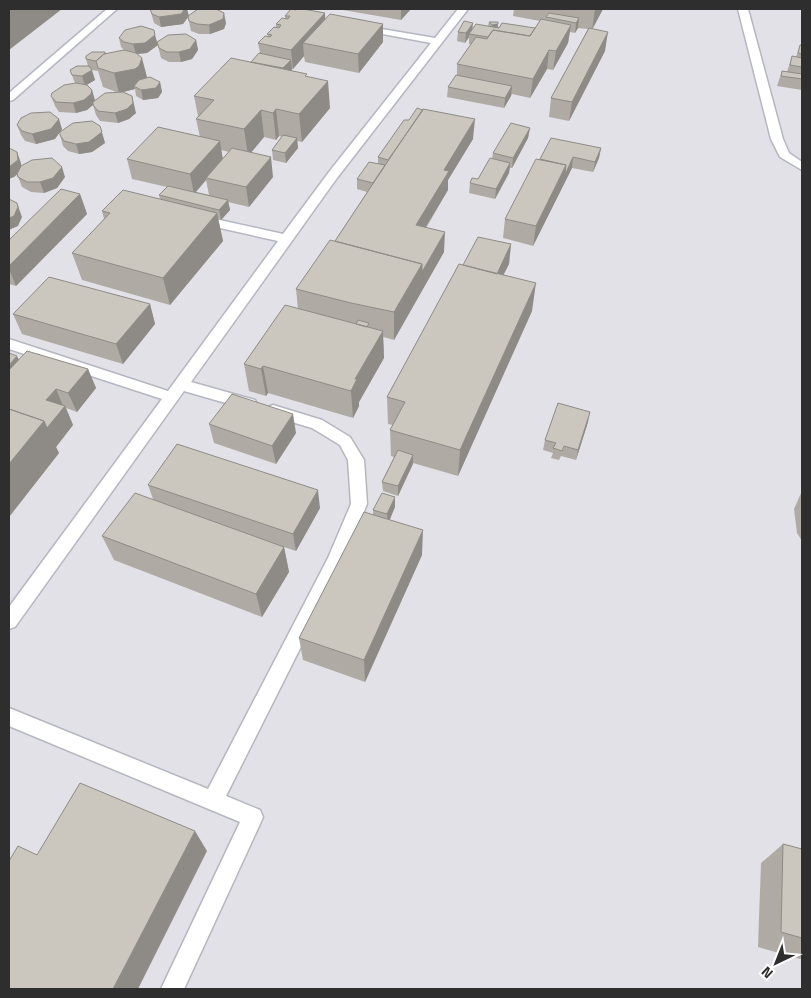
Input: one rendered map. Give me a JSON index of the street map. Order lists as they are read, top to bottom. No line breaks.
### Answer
{"north":"bottom left"}
